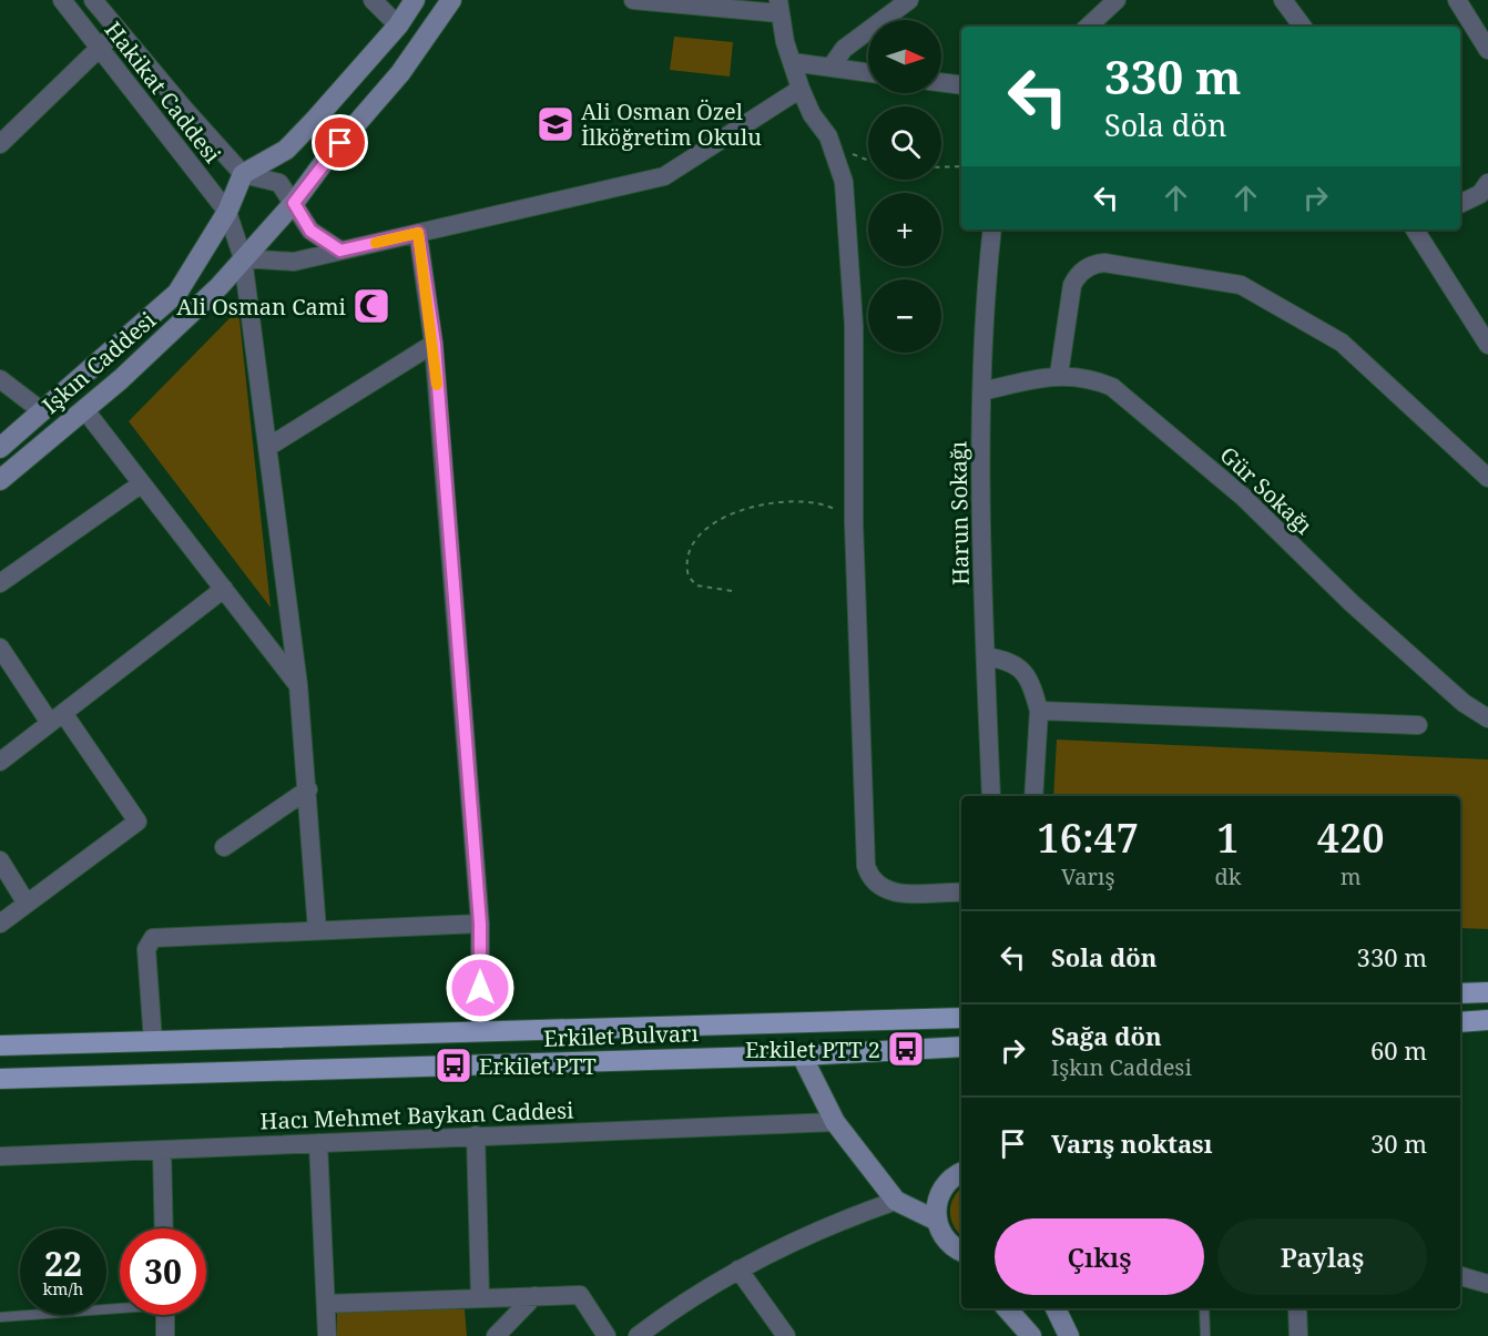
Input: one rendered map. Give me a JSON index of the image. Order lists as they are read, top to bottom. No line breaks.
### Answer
{"streets":{"main road":["Erkilet Bulvarı"],"street":["Hakikat Caddesi","Işkın Caddesi","Gür Sokağı","Harun Sokağı","Hacı Mehmet Baykan Caddesi"]},"crossings":[["Hakikat Caddesi","Işkın Caddesi"],["Gür Sokağı","Harun Sokağı"]],"places":{"school or university":["Ali Osman Özel İlköğretim Okulu"],"mosque":["Ali Osman Cami"],"bus stop":["Erkilet PTT 2","Erkilet PTT"]},"north":"right","page":{"map_buttons":["+","−"],"turn":["330 m","Sola dön"],"eta":["16:47","Varış","1","dk","420","m"],"list":[{"name":"Sola dön","value":"330 m"},{"name":"Sağa dön","note":"Işkın Caddesi","value":"60 m"},{"name":"Varış noktası","value":"30 m"}],"buttons":["Çıkış","Paylaş"],"speed":"22 km/h","limit":"30"}}
